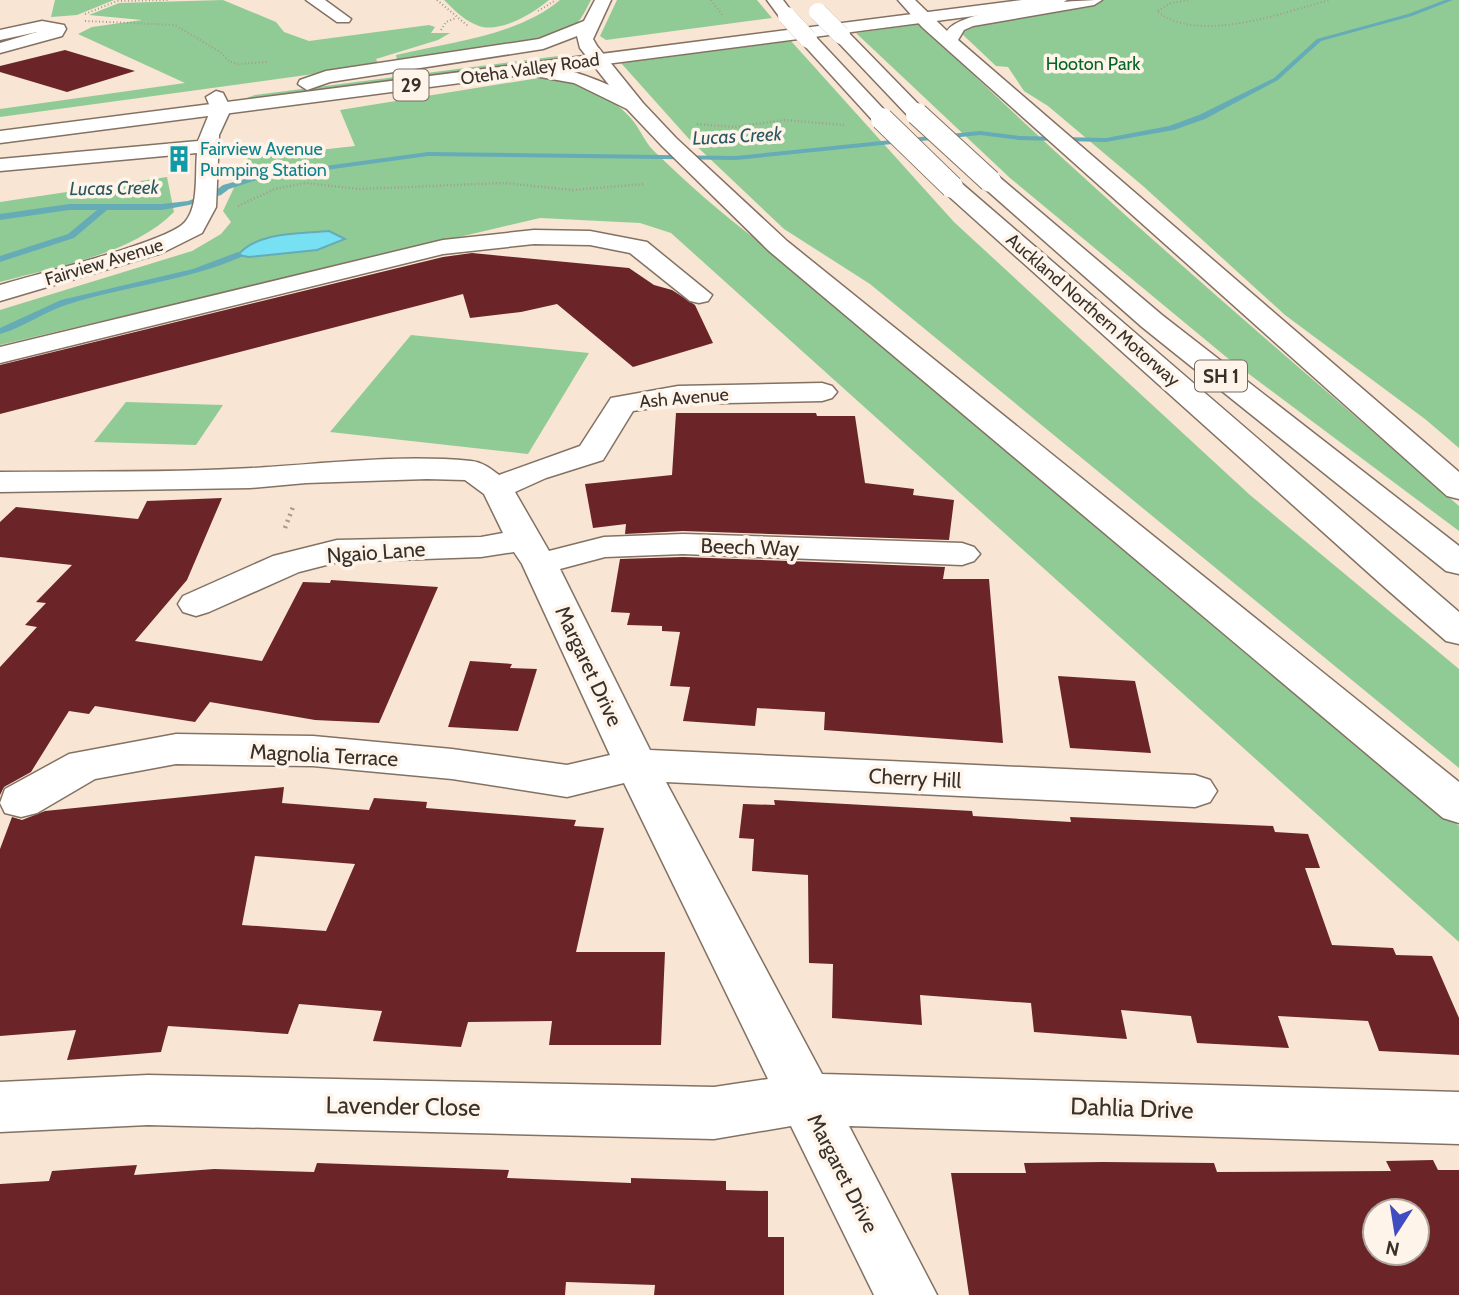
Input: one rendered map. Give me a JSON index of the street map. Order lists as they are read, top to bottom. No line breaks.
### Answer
{"streets":{"main road":["Oteha Valley Road","29","Fairview Avenue","Auckland Northern Motorway","SH 1","Ash Avenue","Beech Way","Ngaio Lane","Margaret Drive","Magnolia Terrace","Cherry Hill","Lavender Close","Dahlia Drive"]},"crossings":[["Oteha Valley Road","Fairview Avenue"],["Ash Avenue","Margaret Drive"],["Beech Way","Ngaio Lane"],["Beech Way","Margaret Drive"],["Ngaio Lane","Margaret Drive"],["Margaret Drive","Magnolia Terrace"],["Margaret Drive","Cherry Hill"],["Margaret Drive","Lavender Close"],["Margaret Drive","Dahlia Drive"],["Magnolia Terrace","Cherry Hill"],["Lavender Close","Dahlia Drive"]],"water":["Lucas Creek"],"parks":["Hooton Park"],"places":{"building":["Fairview Avenue Pumping Station"]},"north":"bottom"}
